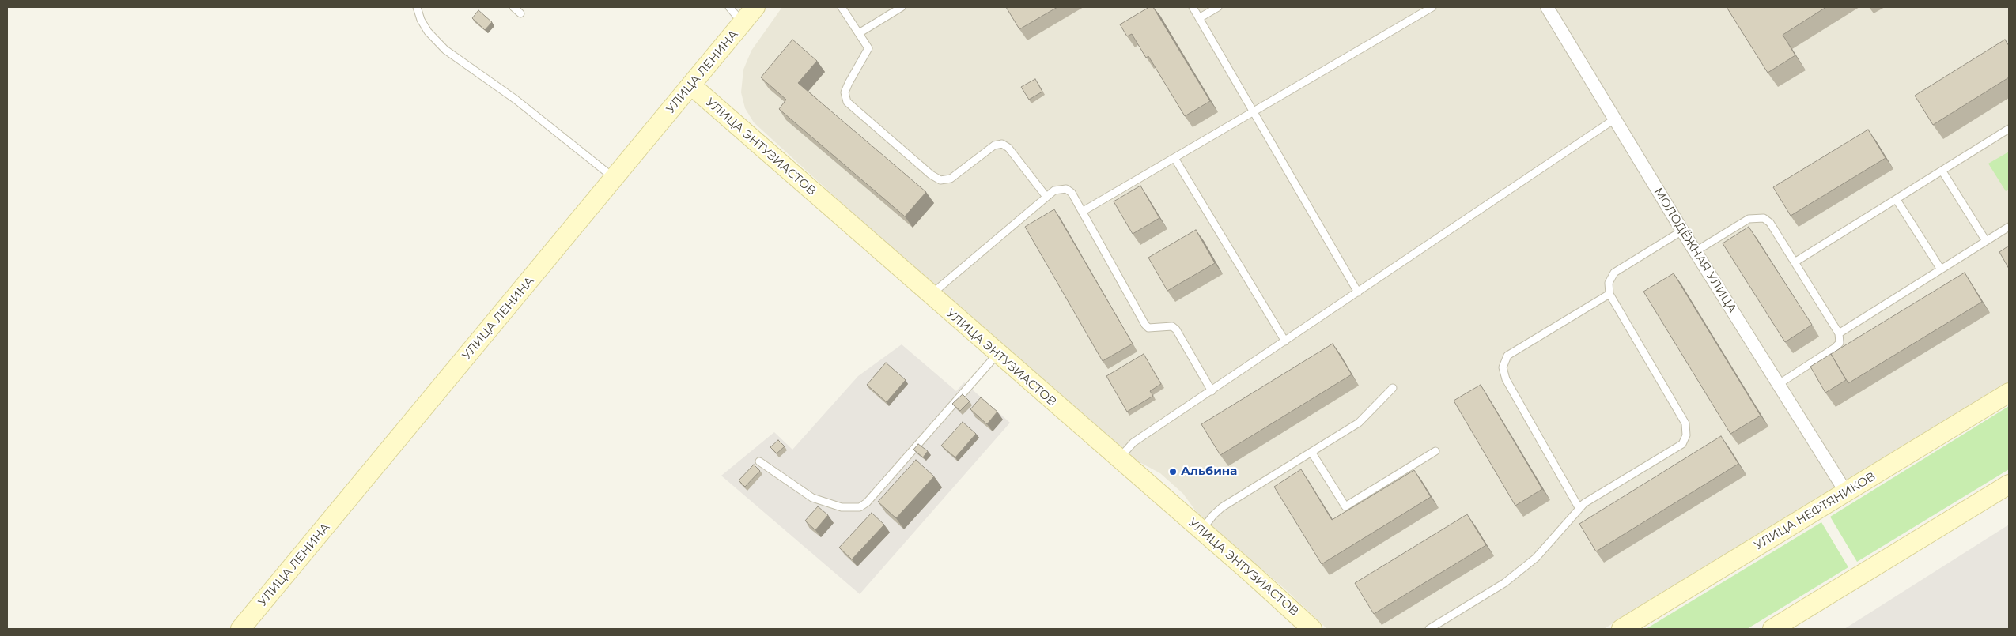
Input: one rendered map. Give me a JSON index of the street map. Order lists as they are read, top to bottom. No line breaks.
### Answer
{"streets":{"main road":["УЛИЦА ЛЕНИНА","УЛИЦА ЭНТУЗИАСТОВ","УЛИЦА НЕФТЯНИКОВ"],"street":["МОЛОДЁЖНАЯ УЛИЦА"]},"crossings":[["УЛИЦА ЛЕНИНА","УЛИЦА ЭНТУЗИАСТОВ"],["МОЛОДЁЖНАЯ УЛИЦА","УЛИЦА НЕФТЯНИКОВ"]],"places":["Альбина"]}
